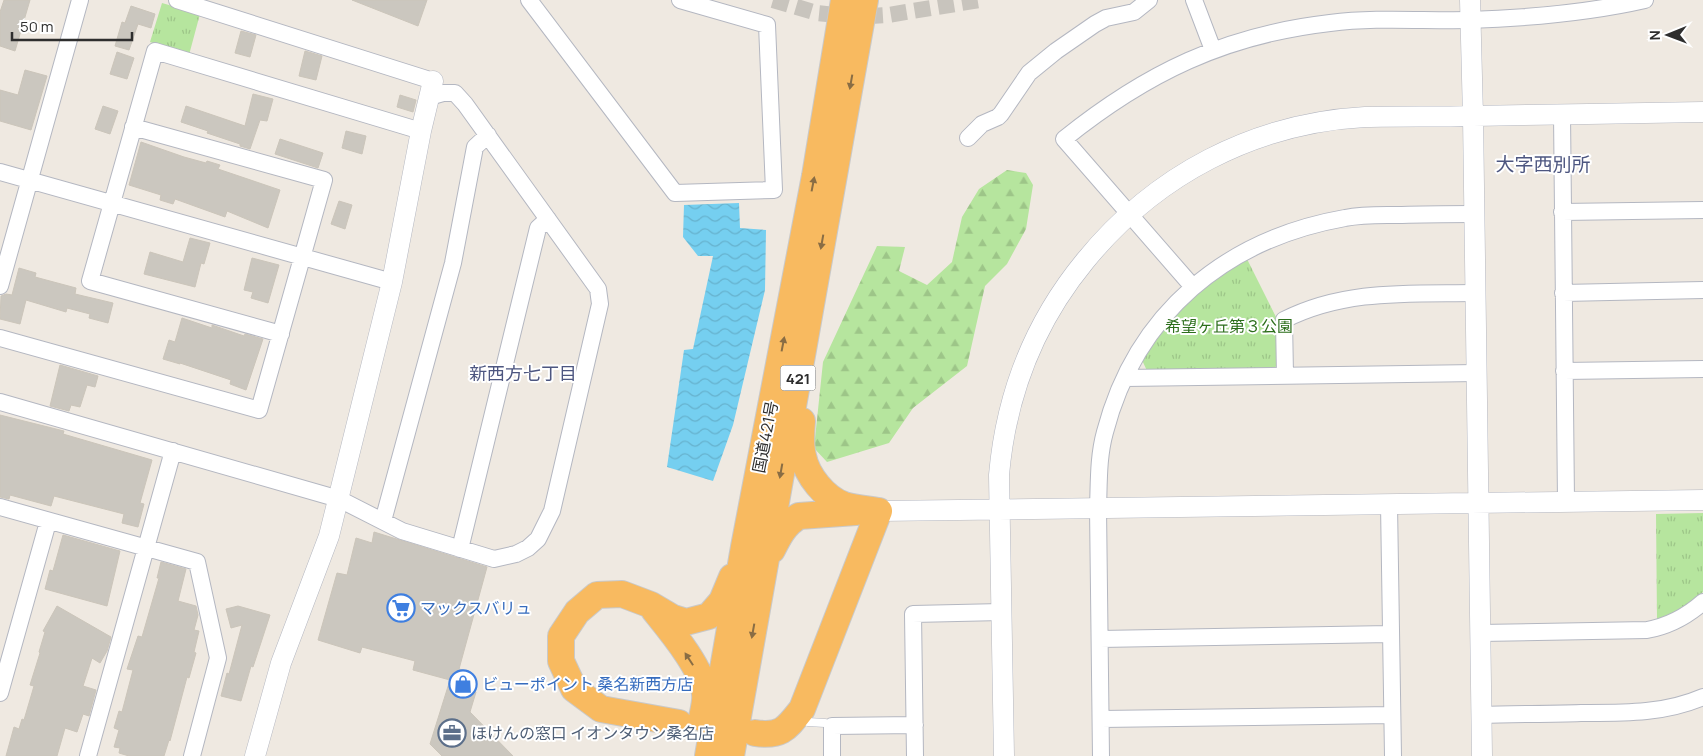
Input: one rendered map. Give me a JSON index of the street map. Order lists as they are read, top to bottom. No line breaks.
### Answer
{"streets":{"highway":["421","国道421号"]},"crossings":[["421","国道421号"]],"districts":["大字西別所","新西方七丁目"],"parks":["希望ヶ丘第３公園"],"places":{"supermarket":["マックスバリュ"],"shop":["ビューポイント 桑名新西方店"],"office":["ほけんの窓口 イオンタウン桑名店"]},"scale_bar":"50 m","north":"left"}
